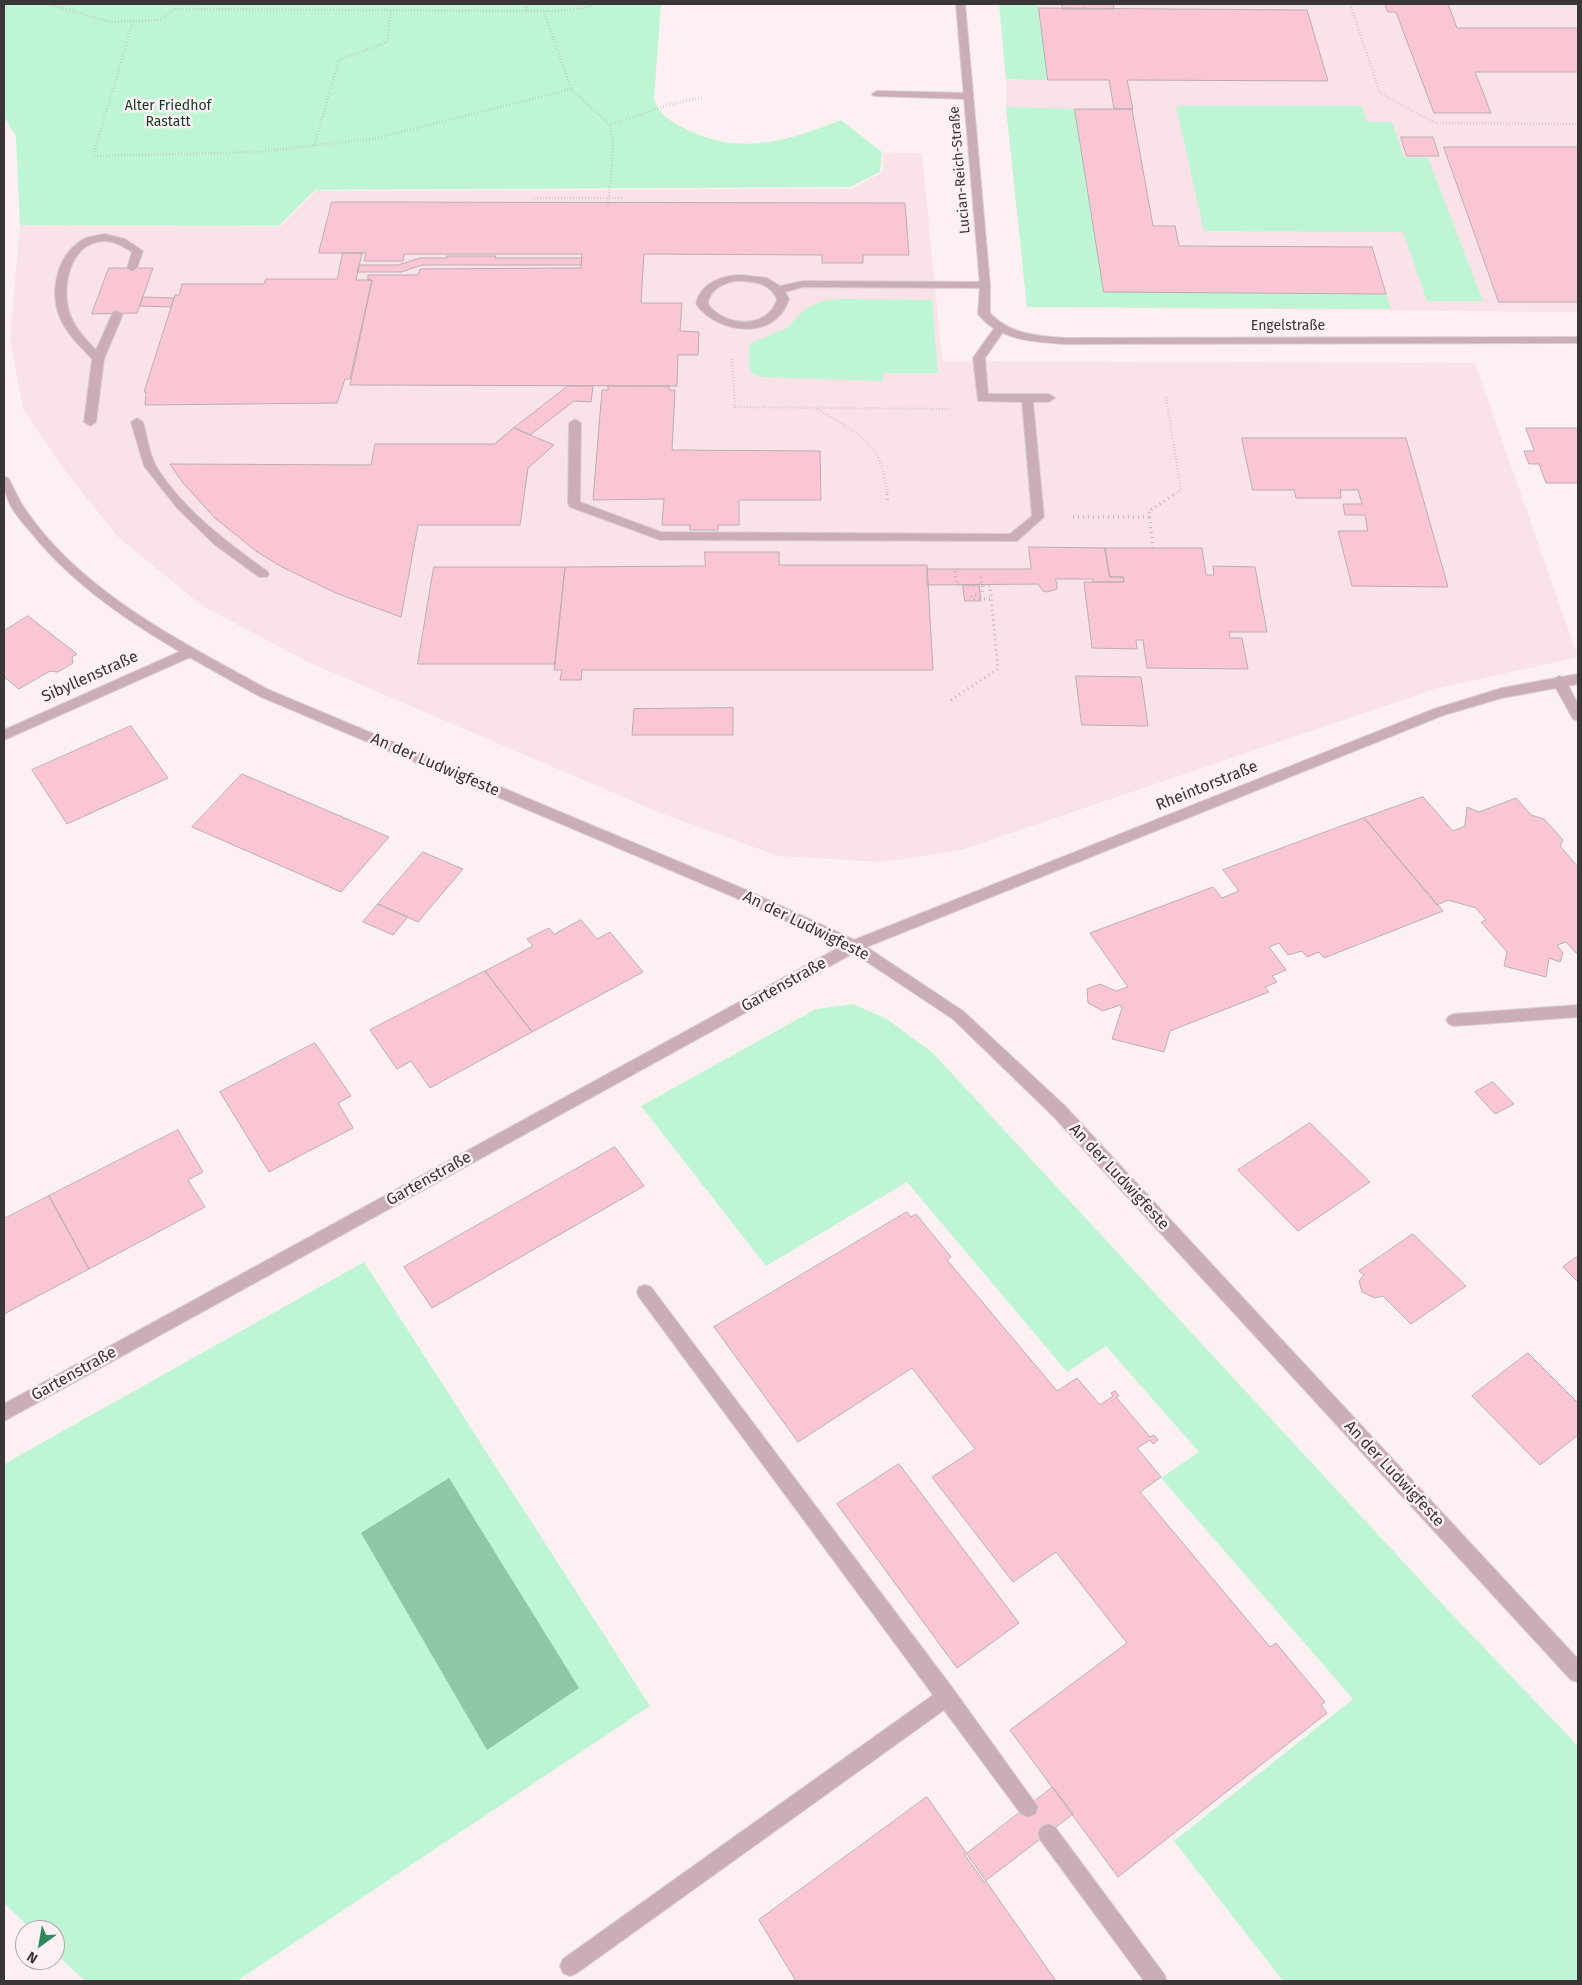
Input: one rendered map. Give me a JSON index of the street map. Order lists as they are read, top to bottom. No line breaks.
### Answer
{"streets":{"street":["Lucian-Reich-Straße","Engelstraße","Sibyllenstraße","An der Ludwigfeste","Rheintorstraße","Gartenstraße"]},"crossings":[["Lucian-Reich-Straße","Engelstraße"],["Sibyllenstraße","An der Ludwigfeste"],["An der Ludwigfeste","Rheintorstraße"],["An der Ludwigfeste","Gartenstraße"],["Rheintorstraße","Gartenstraße"]],"parks":["Alter Friedhof Rastatt"],"north":"bottom left"}
